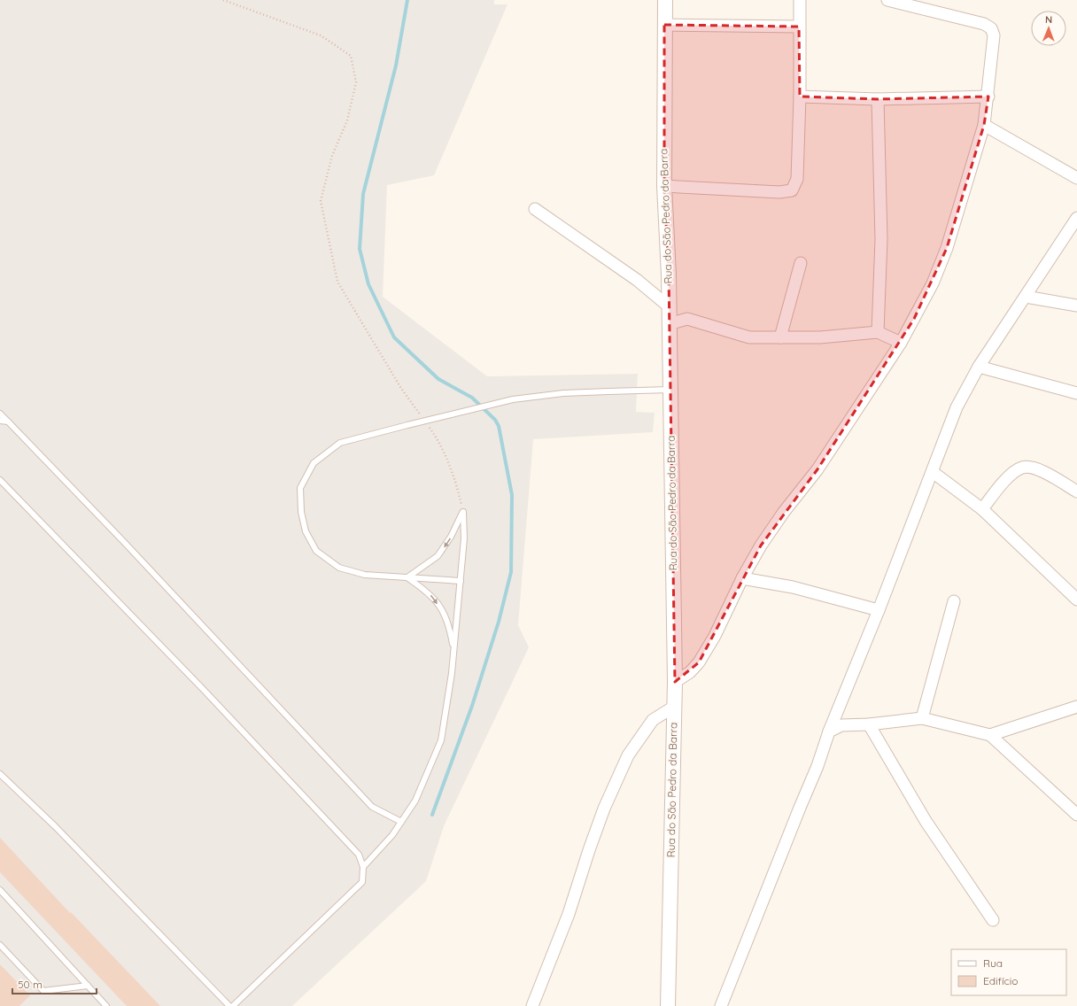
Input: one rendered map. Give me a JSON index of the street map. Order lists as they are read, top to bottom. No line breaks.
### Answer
{"streets":{"street":["Rua do São Pedro da Barra"]},"legend":["Rua","Edifício"],"scale_bar":"50 m","north":"top"}
